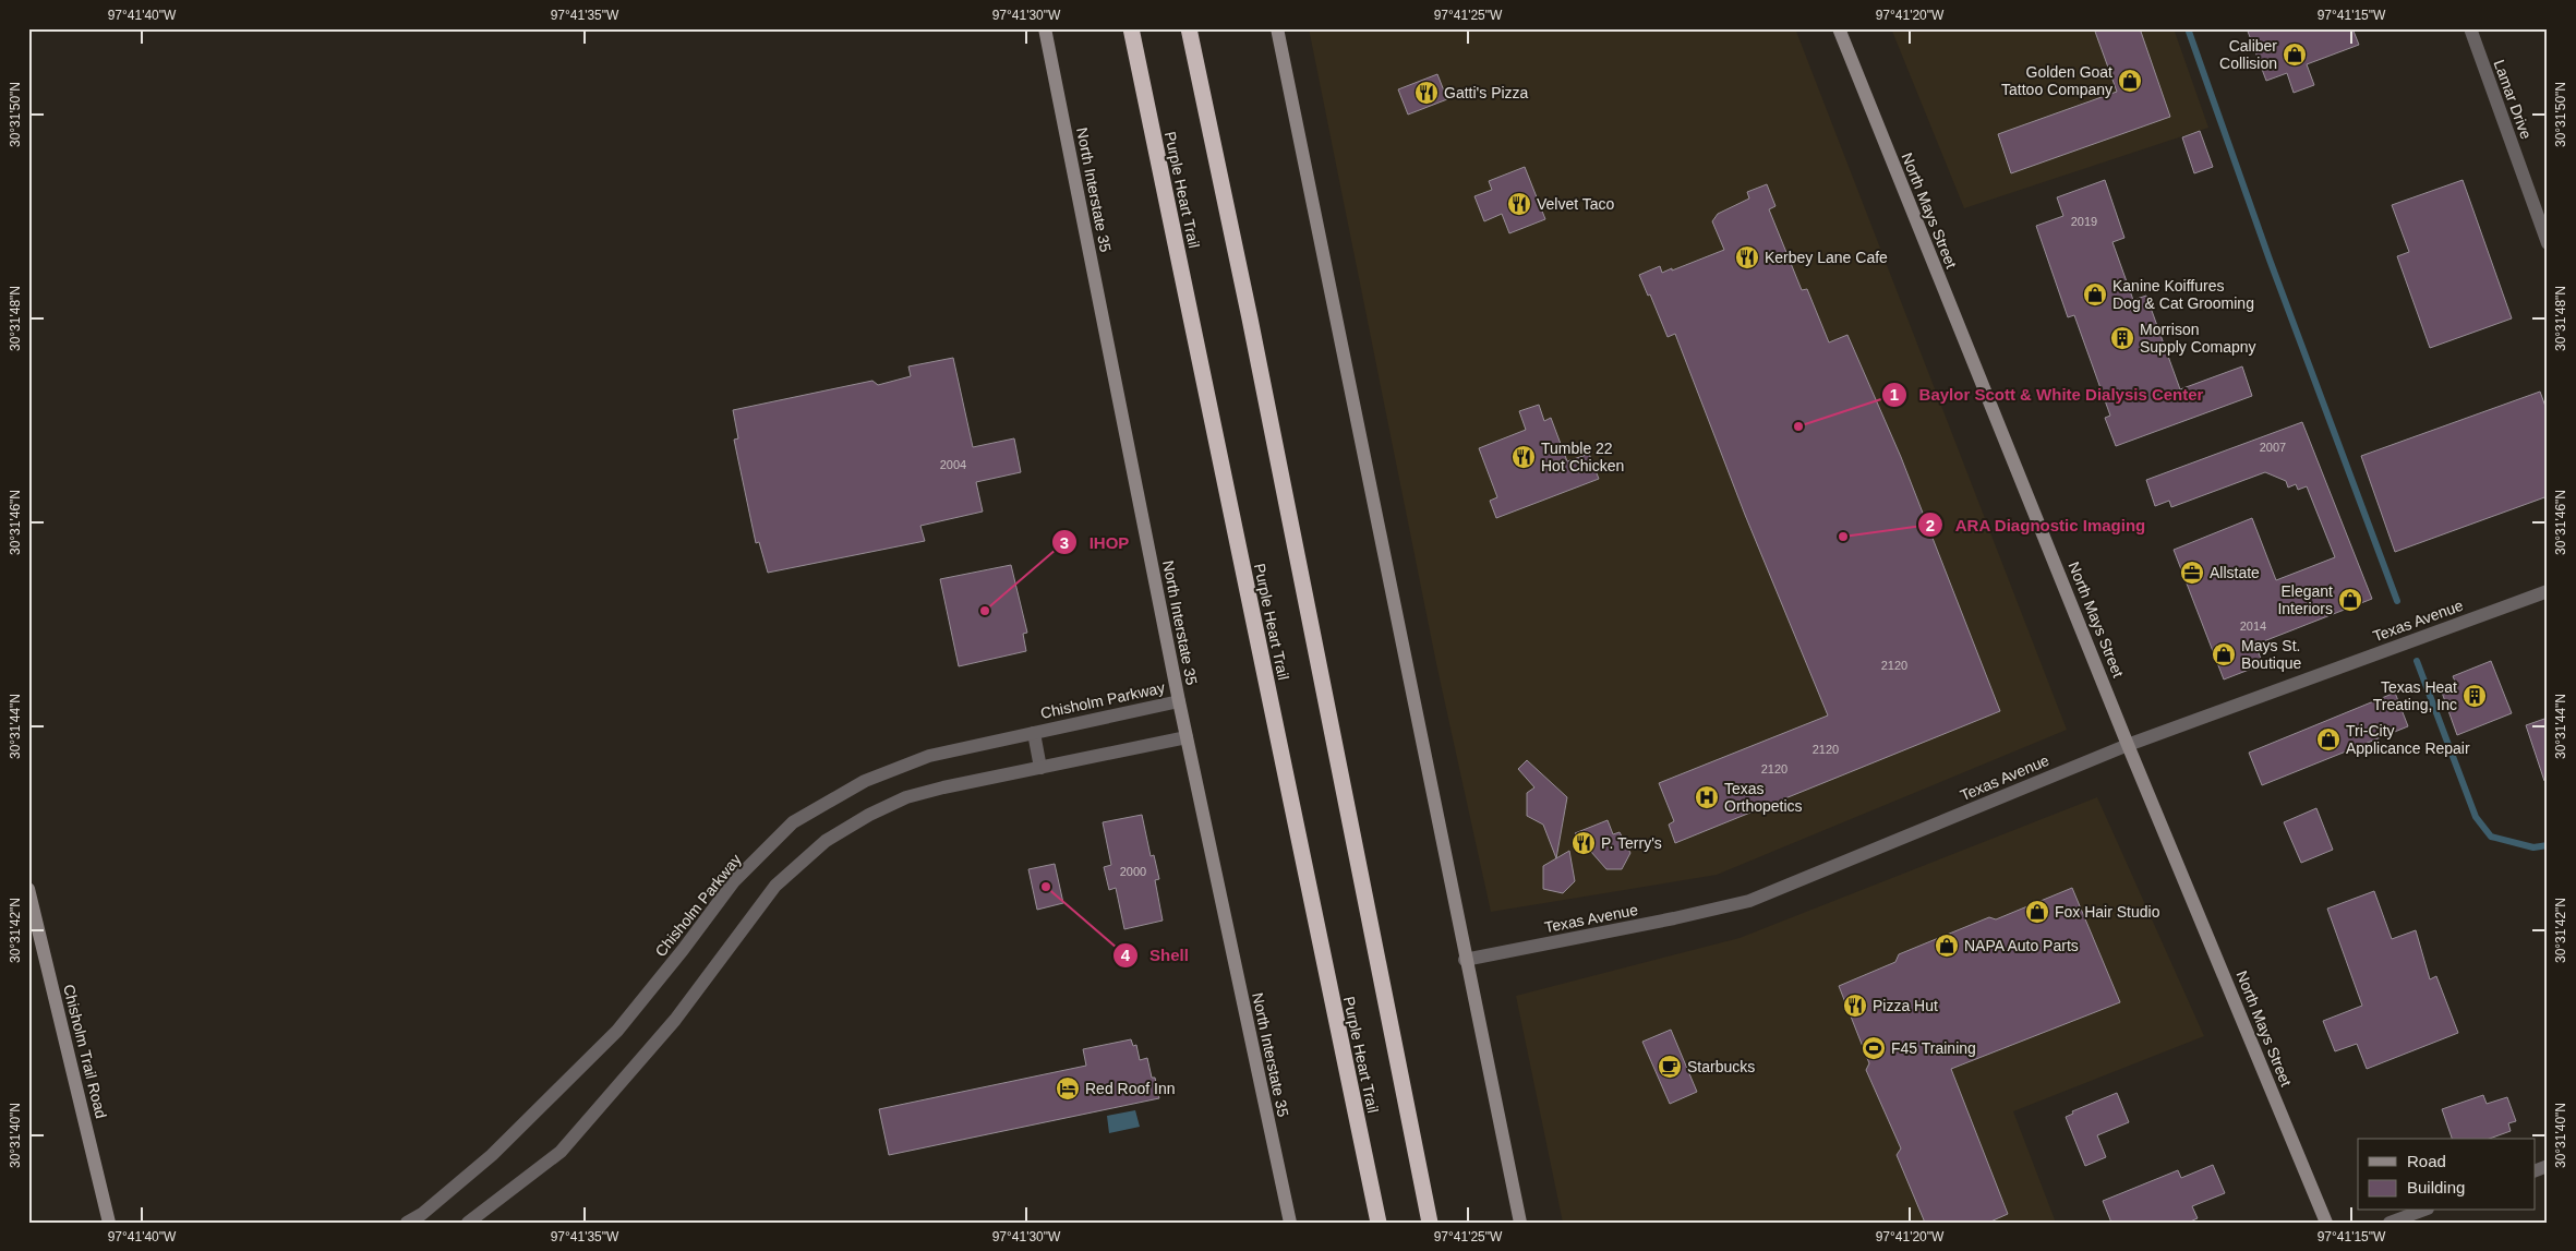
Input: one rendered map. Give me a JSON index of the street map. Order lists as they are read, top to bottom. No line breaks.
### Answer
{"streets":{"highway":["Purple Heart Trail"],"main road":["North Interstate 35","North Mays Street","Chisholm Trail Road"],"street":["Lamar Drive","Texas Avenue","Chisholm Parkway"]},"crossings":[["North Interstate 35","Chisholm Parkway"],["North Mays Street","Texas Avenue"]],"places":{"shop":["Caliber Collision","Golden Goat Tattoo Company","Kanine Koiffures Dog & Cat Grooming","Elegant Interiors","Mays St. Boutique","Tri-City Applicance Repair","Fox Hair Studio","NAPA Auto Parts"],"restaurant":["Gatti's Pizza","Velvet Taco","Kerbey Lane Cafe","Tumble 22 Hot Chicken","P. Terry's","Pizza Hut"],"building":["Morrison Supply Comapny","Texas Heat Treating, Inc"],"other":["Baylor Scott & White Dialysis Center","ARA Diagnostic Imaging","IHOP","Shell"],"office":["Allstate"],"hospital":["Texas Orthopetics"],"sports":["F45 Training"],"cafe":["Starbucks"],"hotel":["Red Roof Inn"]},"house_numbers":["2019","2007","2004","2014","2120","2120","2120","2000"],"legend":["Road","Building"],"coordinates":["97°41'40\"W","97°41'35\"W","97°41'30\"W","97°41'25\"W","97°41'20\"W","97°41'15\"W","30°31'50\"N","30°31'48\"N","30°31'46\"N","30°31'44\"N","30°31'42\"N","30°31'40\"N"]}
